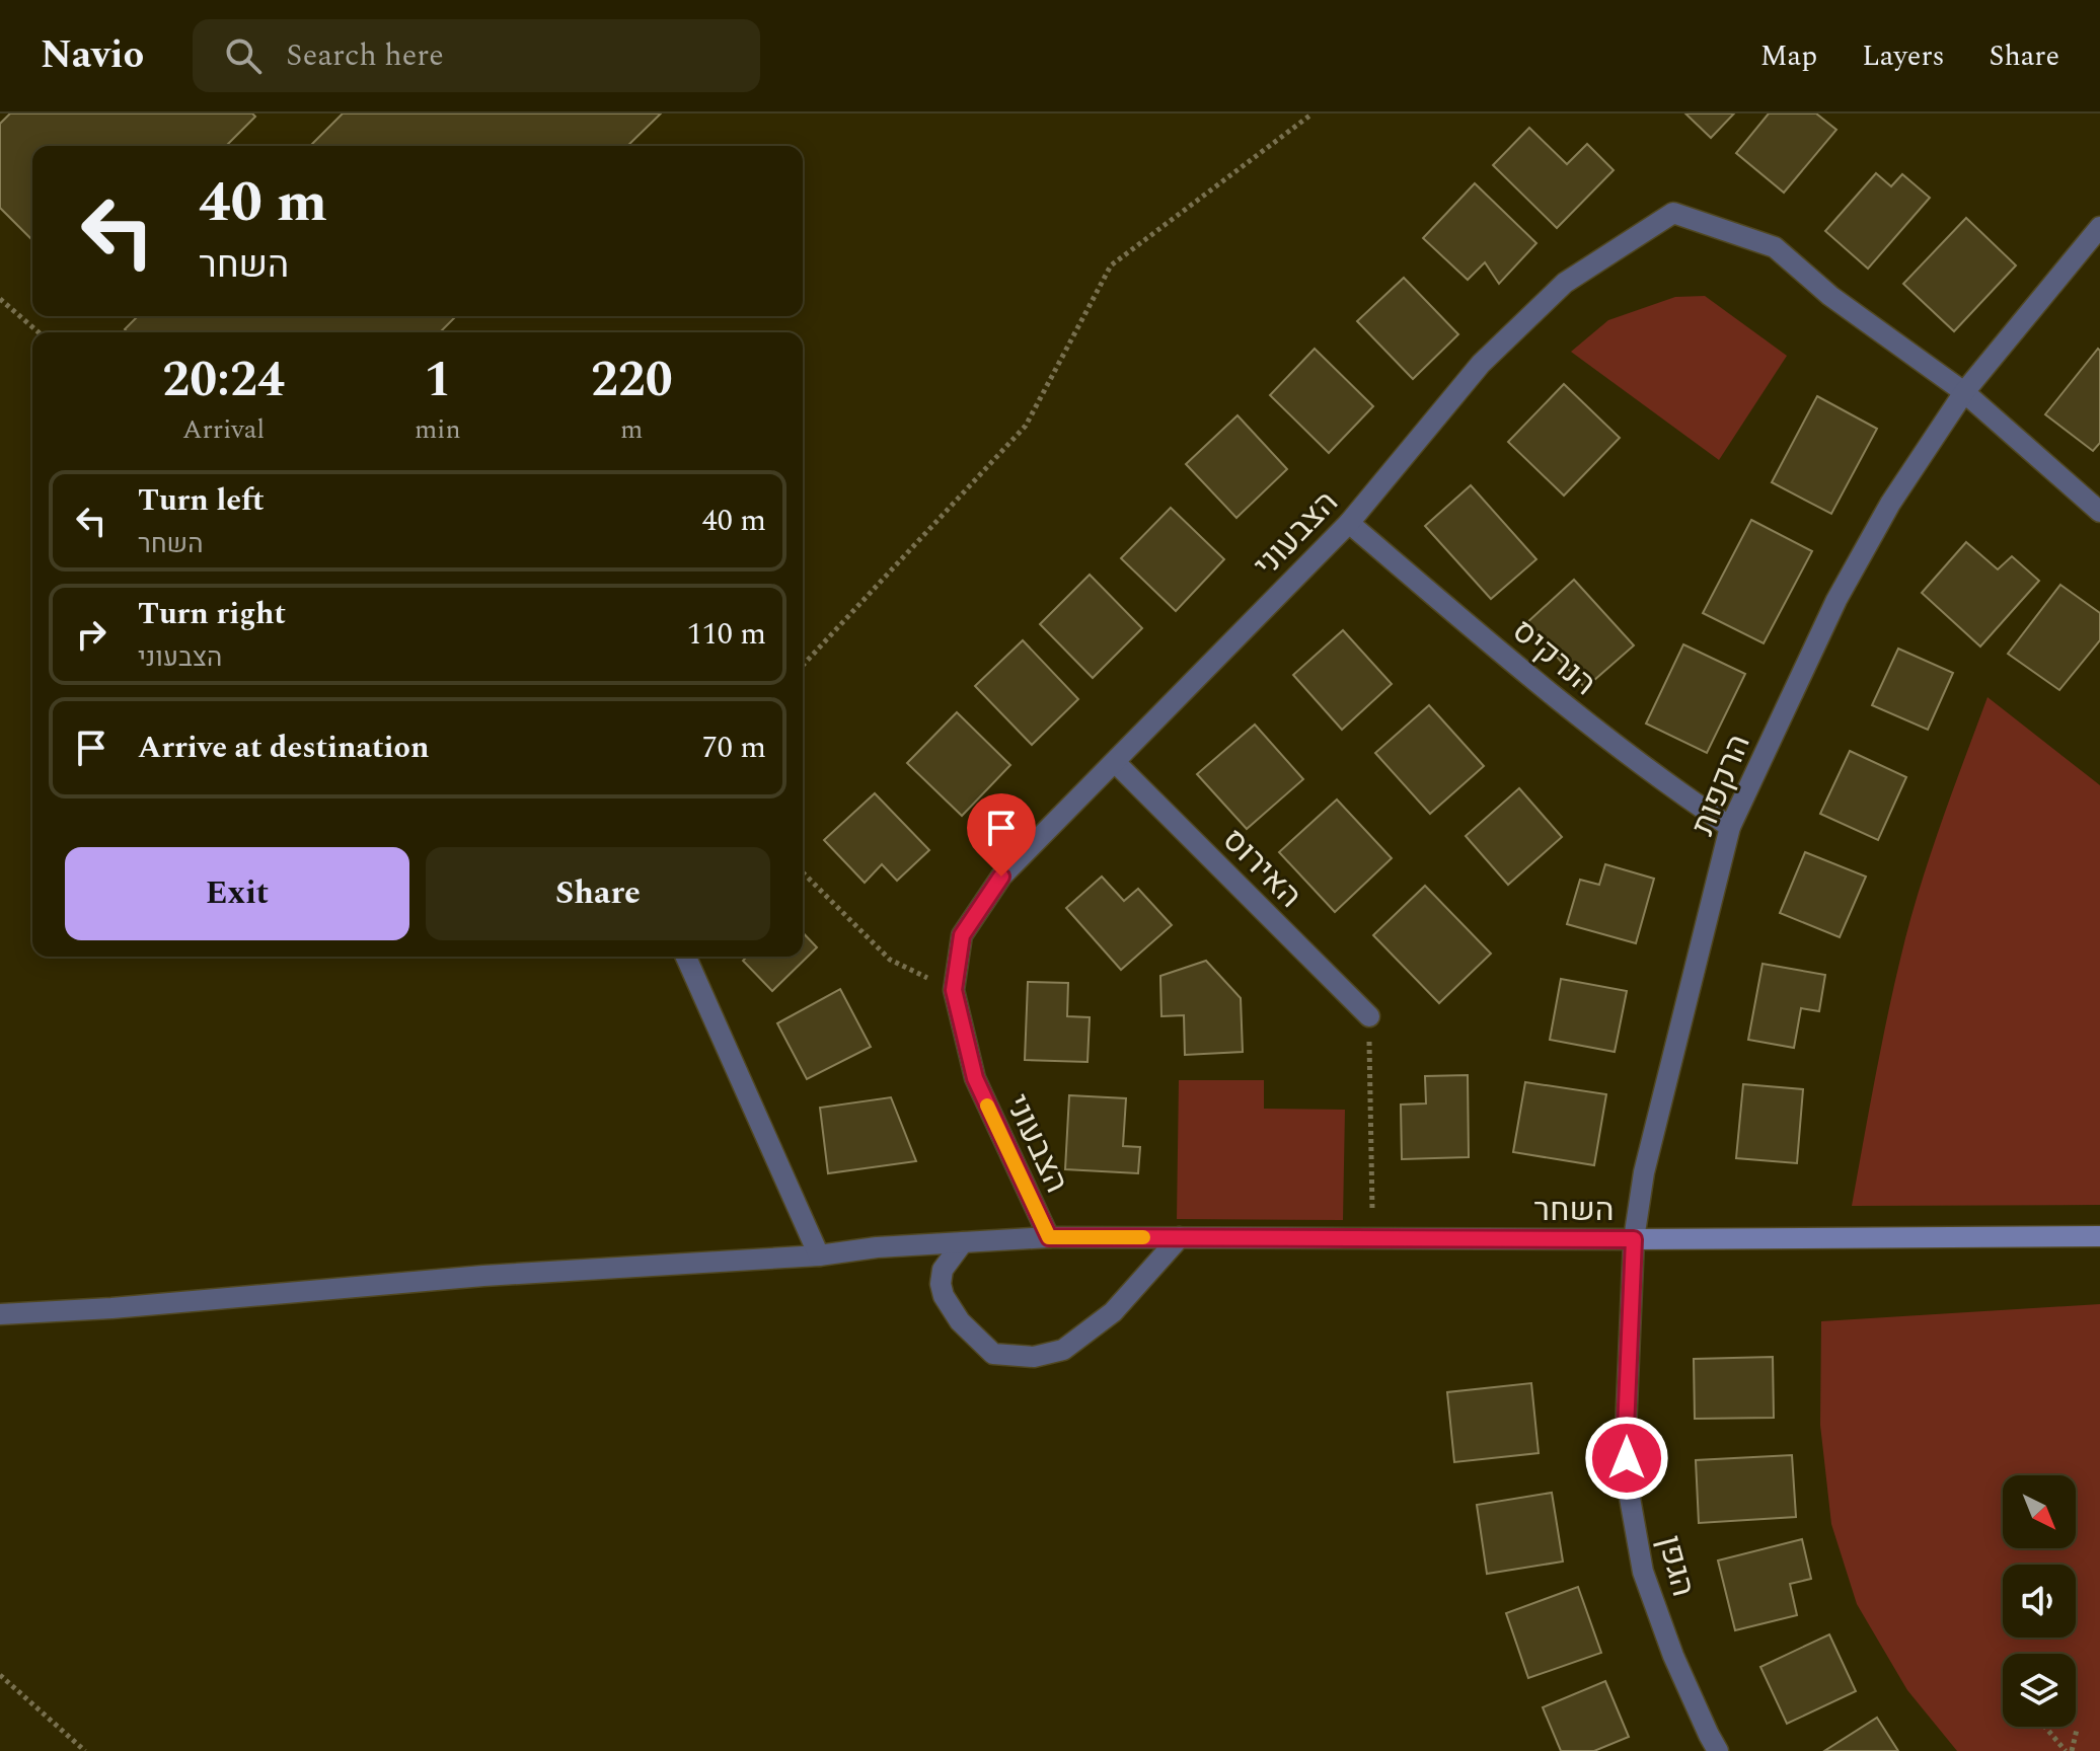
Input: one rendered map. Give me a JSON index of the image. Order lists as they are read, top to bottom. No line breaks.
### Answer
{"streets":{"street":["הצבעוני","הנרקיס","הרקפות","האירוס","השחר","הגפן"]},"crossings":[["הצבעוני","הנרקיס"],["הצבעוני","הרקפות"],["הצבעוני","האירוס"],["הצבעוני","השחר"],["הנרקיס","הרקפות"],["הרקפות","השחר"],["הרקפות","הגפן"],["השחר","הגפן"]],"north":"bottom right","page":{"header":"Navio","search":"Search here","nav":["Map","Layers","Share"],"turn":["40 m","השחר"],"eta":["20:24","Arrival","1","min","220","m"],"list":[{"name":"Turn left","note":"השחר","value":"40 m"},{"name":"Turn right","note":"הצבעוני","value":"110 m"},{"name":"Arrive at destination","value":"70 m"}],"buttons":["Exit","Share"]}}
